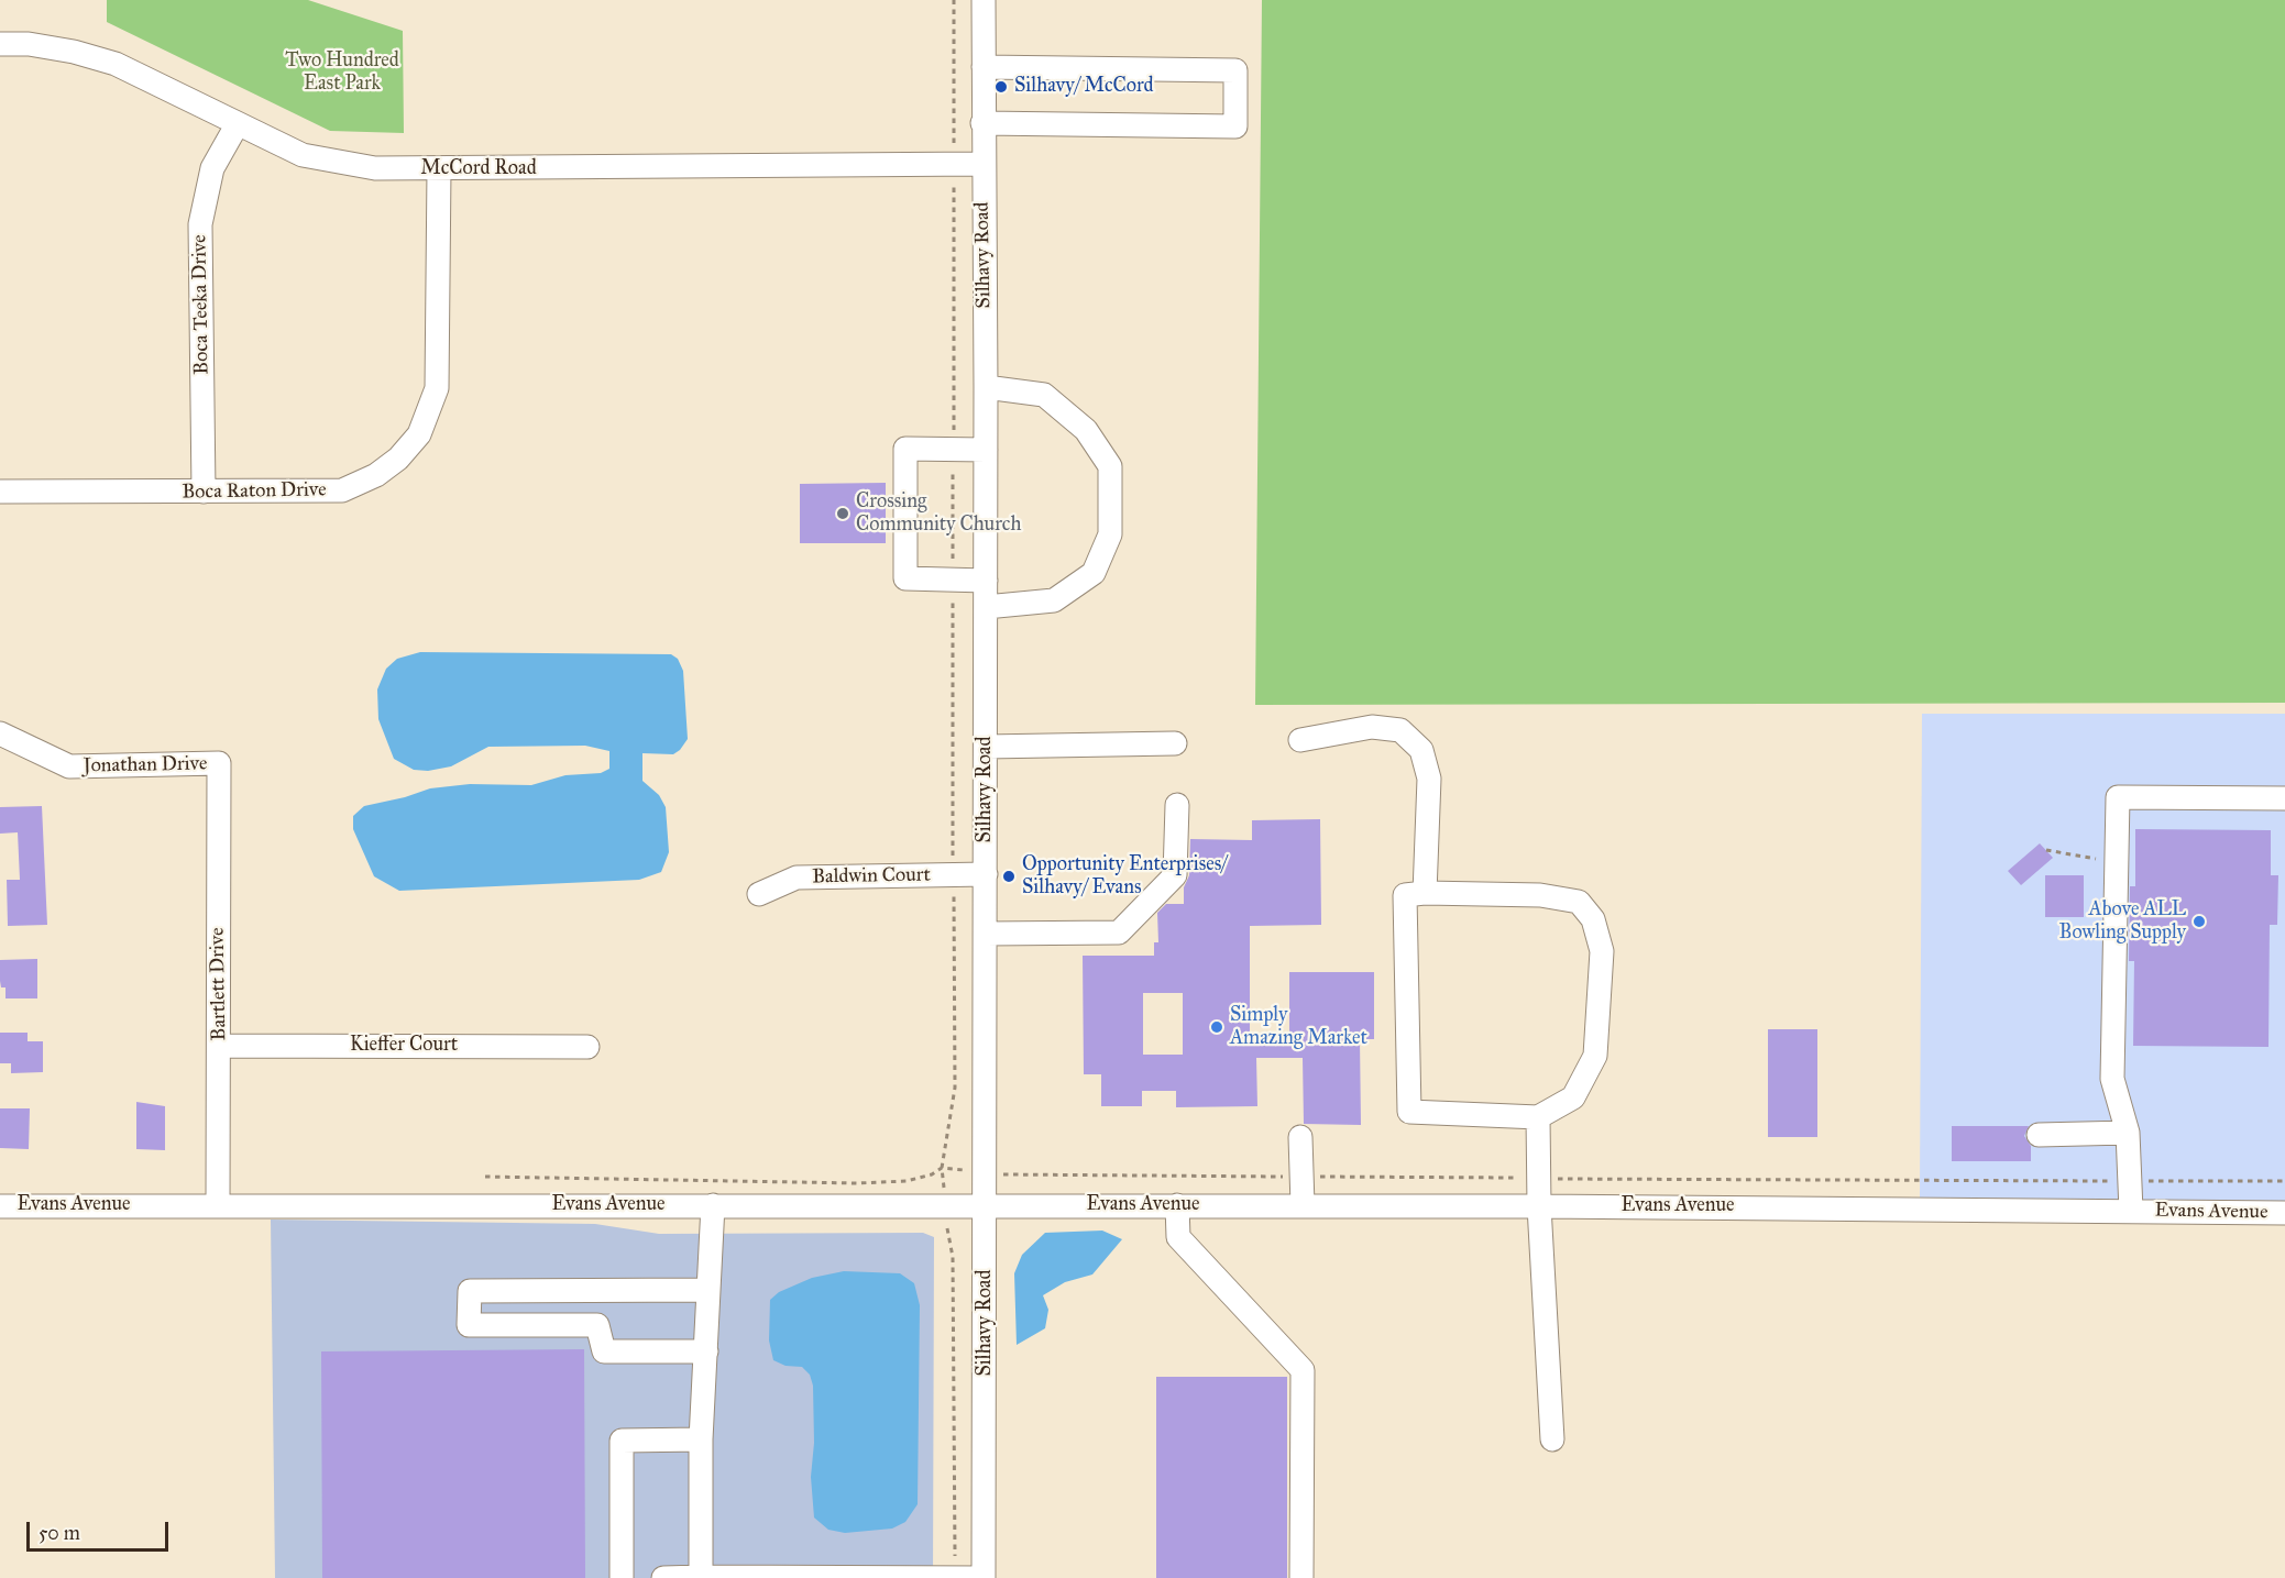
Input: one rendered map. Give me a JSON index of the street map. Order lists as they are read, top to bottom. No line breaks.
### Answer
{"streets":{"street":["McCord Road","Silhavy Road","Boca Teeka Drive","Boca Raton Drive","Jonathan Drive","Baldwin Court","Bartlett Drive","Kieffer Court","Evans Avenue"]},"crossings":[["McCord Road","Silhavy Road"],["McCord Road","Boca Teeka Drive"],["McCord Road","Boca Raton Drive"],["Silhavy Road","Baldwin Court"],["Silhavy Road","Evans Avenue"],["Boca Teeka Drive","Boca Raton Drive"],["Jonathan Drive","Bartlett Drive"],["Bartlett Drive","Kieffer Court"],["Bartlett Drive","Evans Avenue"]],"parks":["Two Hundred East Park"],"places":["Silhavy/ McCord","Crossing Community Church","Opportunity Enterprises/ Silhavy/ Evans","Above ALL Bowling Supply","Simply Amazing Market"],"scale_bar":"50 m"}
